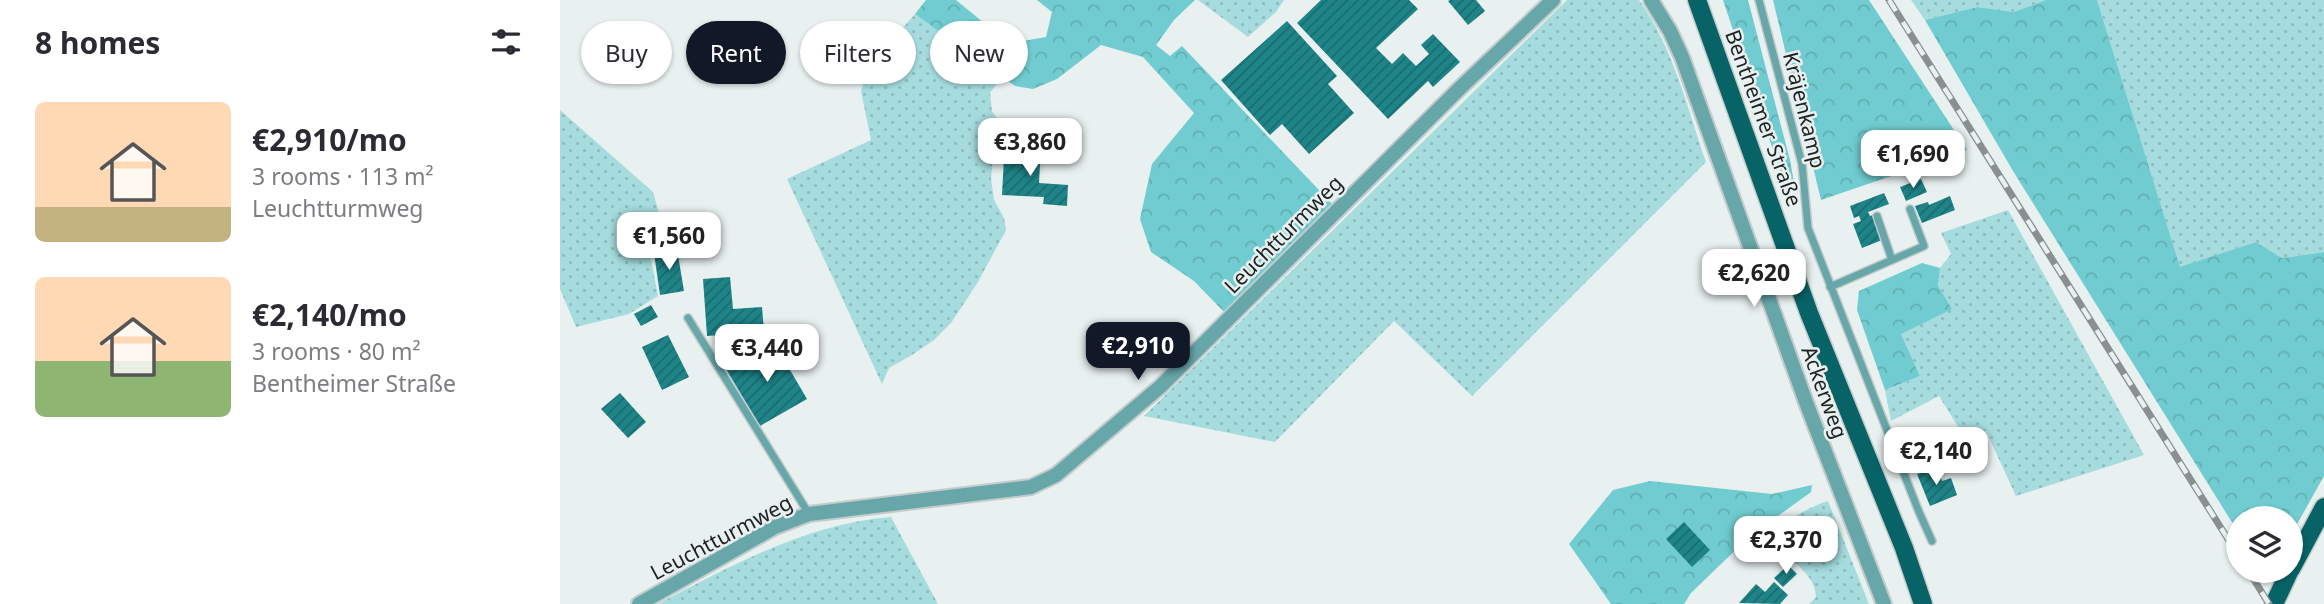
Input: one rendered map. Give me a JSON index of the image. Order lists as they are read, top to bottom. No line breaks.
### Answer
{"streets":{"main road":["Bentheimer Straße"],"street":["Leuchtturmweg","Ackerweg"],"lane":["Kräjenkamp"]},"page":{"heading":"8 homes","chip":["Buy","Rent","Filters","New"],"list":[{"name":"€2,910/mo","note":"3 rooms · 113 m² · Leuchtturmweg"},{"name":"€2,140/mo","note":"3 rooms · 80 m² · Bentheimer Straße"}],"price":["€3,860","€1,690","€1,560","€2,620","€2,910","€3,440","€2,140","€2,370"]}}
